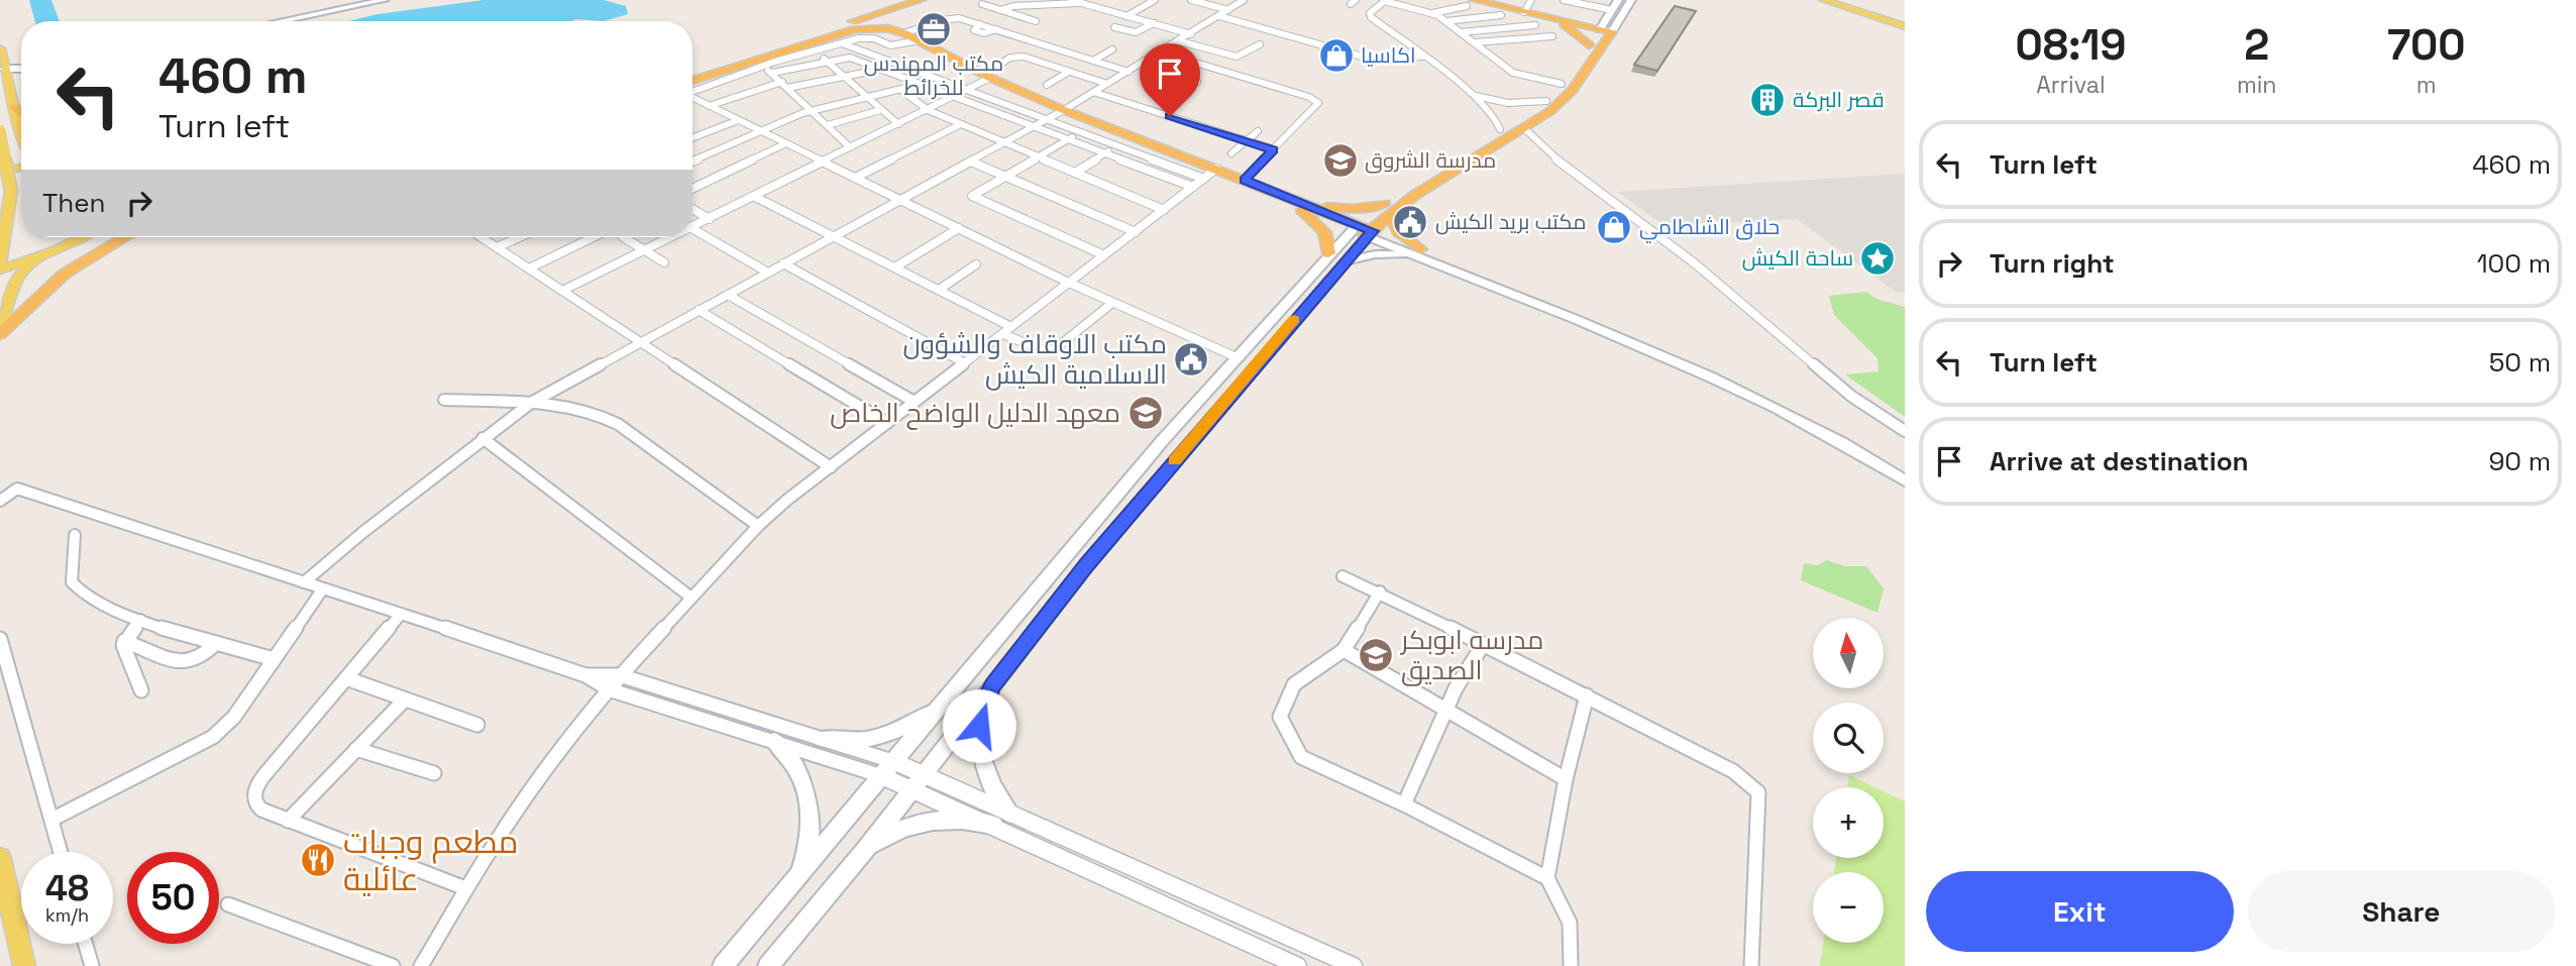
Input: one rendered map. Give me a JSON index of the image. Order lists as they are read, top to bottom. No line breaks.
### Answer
{"places":{"office":["مكتب المهندس للخرائط"],"shop":["اكاسيا","حلاق الشلطامي"],"building":["قصر البركة"],"school or university":["مدرسة الشروق","معهد الدليل الواضح الخاص","مدرسه ابوبكر الصديق"],"public building":["مكتب بريد الكيش","مكتب الاوقاف والشؤون الاسلامية الكيش"],"place":["ساحة الكيش"],"restaurant":["مطعم وجبات عائلية"]},"north":"top","page":{"eta":["08:19","Arrival","2","min","700","m"],"turn":["460 m","Turn left"],"list":[{"name":"Turn left","value":"460 m"},{"name":"Turn right","value":"100 m"},{"name":"Turn left","value":"50 m"},{"name":"Arrive at destination","value":"90 m"}],"then":"Then","map_buttons":["+","−"],"speed":"48 km/h","limit":"50","buttons":["Exit","Share"]}}
